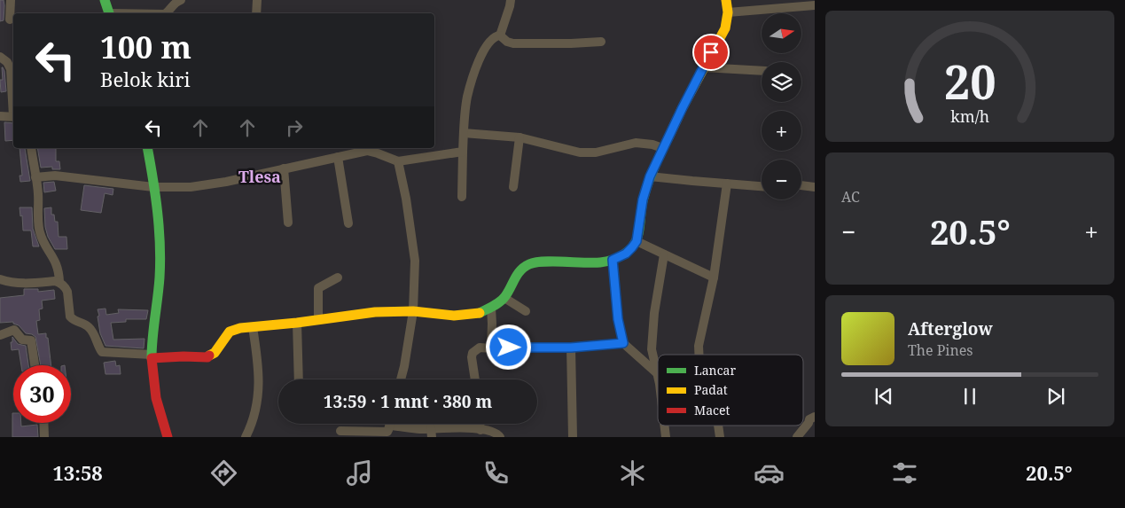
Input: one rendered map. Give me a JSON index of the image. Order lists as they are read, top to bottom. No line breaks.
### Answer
{"districts":["Tlesa"],"legend":["Lancar","Padat","Macet"],"north":"right","page":{"map_buttons":["+","−"],"turn":["100 m","Belok kiri"],"tile":"AC","heat":["−","20.5°","+"],"song":["Afterglow","The Pines"],"limit":"30","trip":"13:59 · 1 mnt · 380 m","tabs":["13:58","20.5°"],"gauge":["20","km/h"]}}
